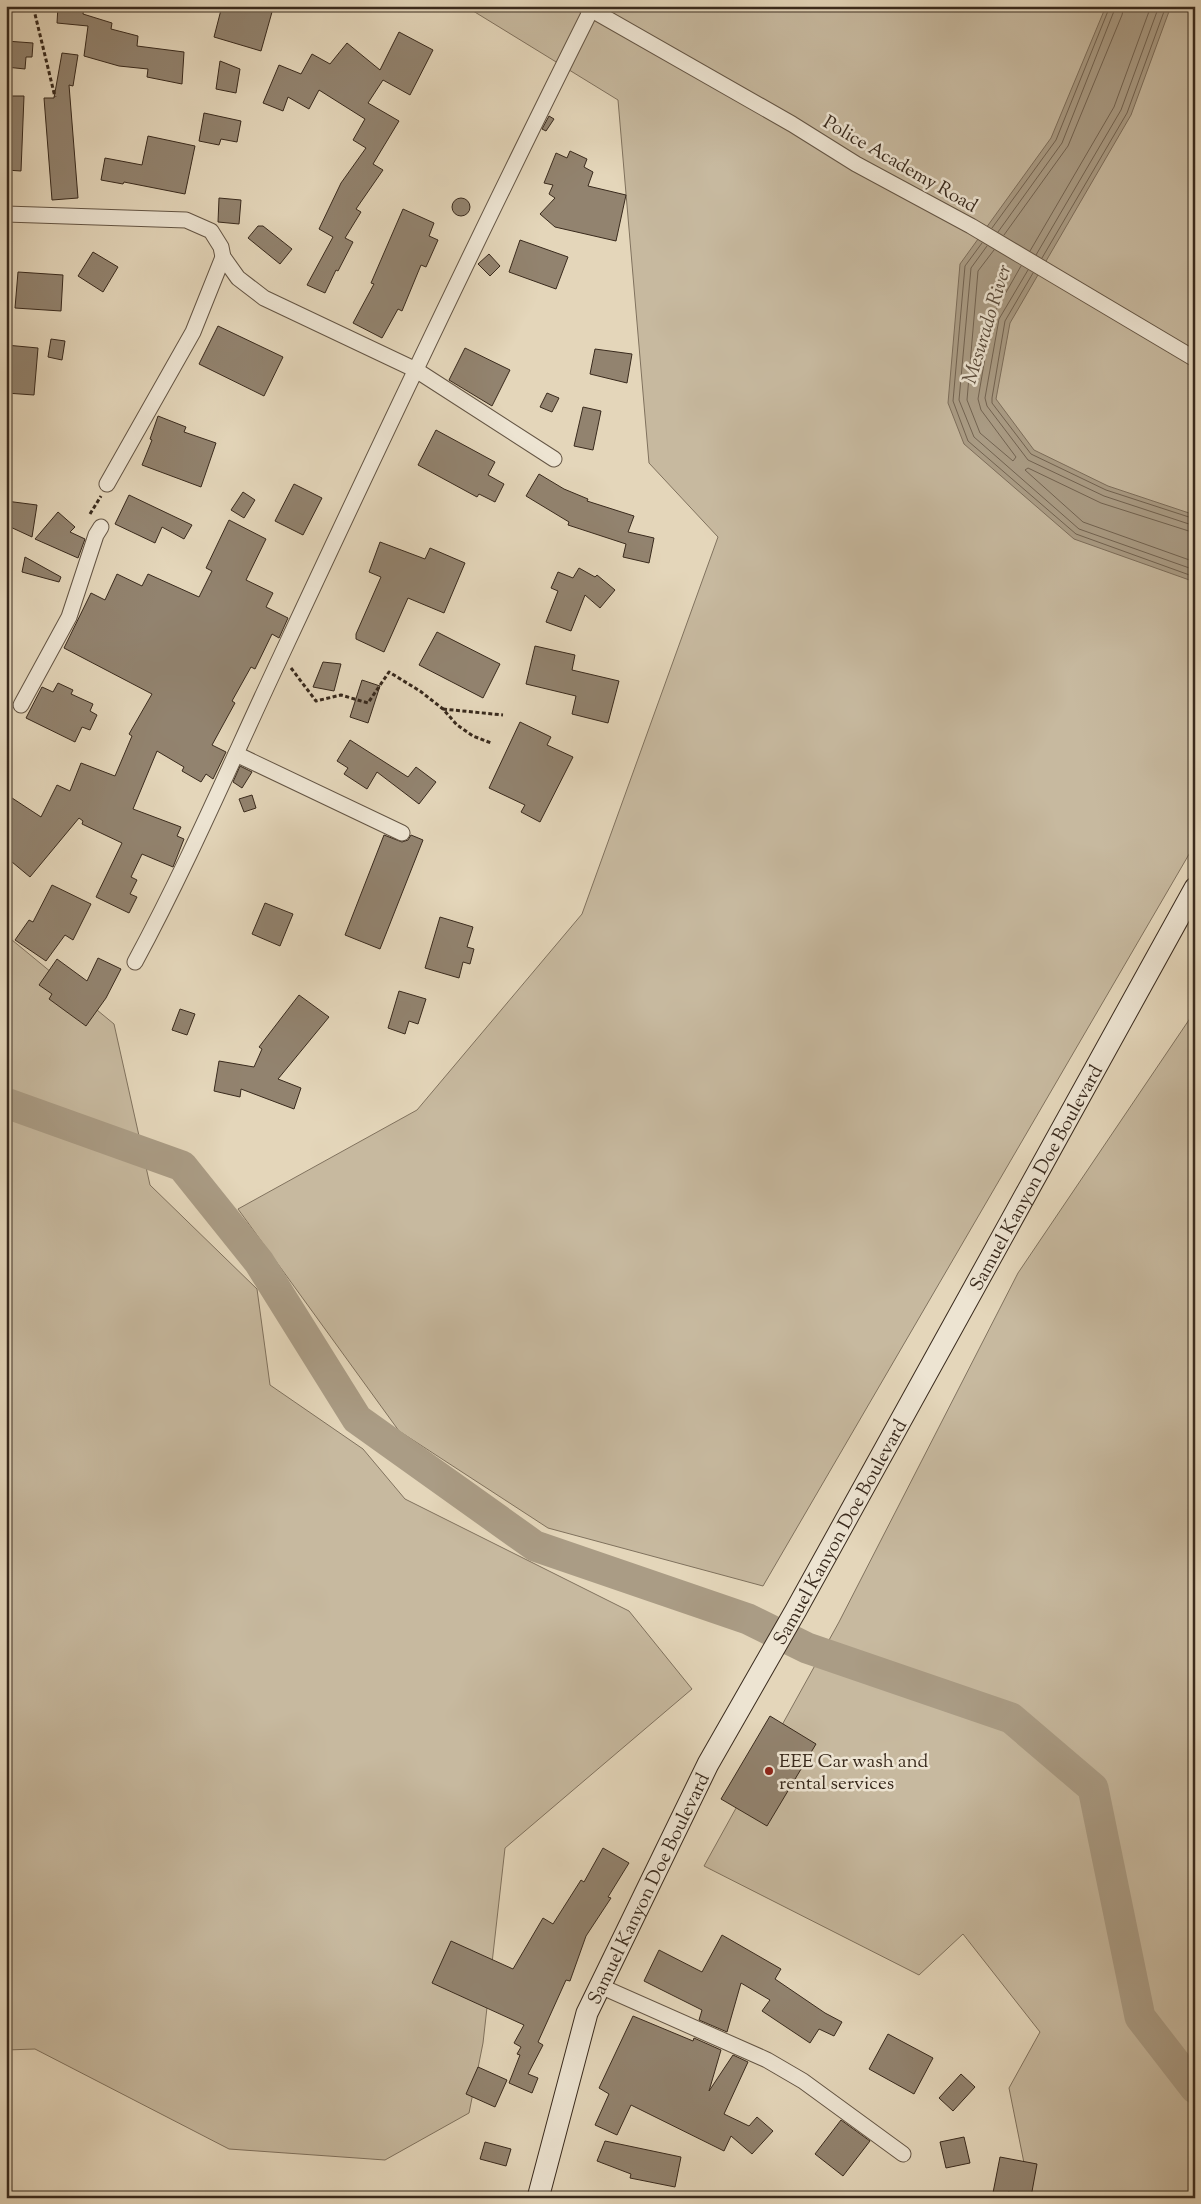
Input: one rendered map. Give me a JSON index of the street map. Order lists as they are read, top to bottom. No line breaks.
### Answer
{"streets":{"street":["Police Academy Road","Samuel Kanyon Doe Boulevard"]},"water":["Mesurado River"],"places":["EEE Car wash and rental services"]}
